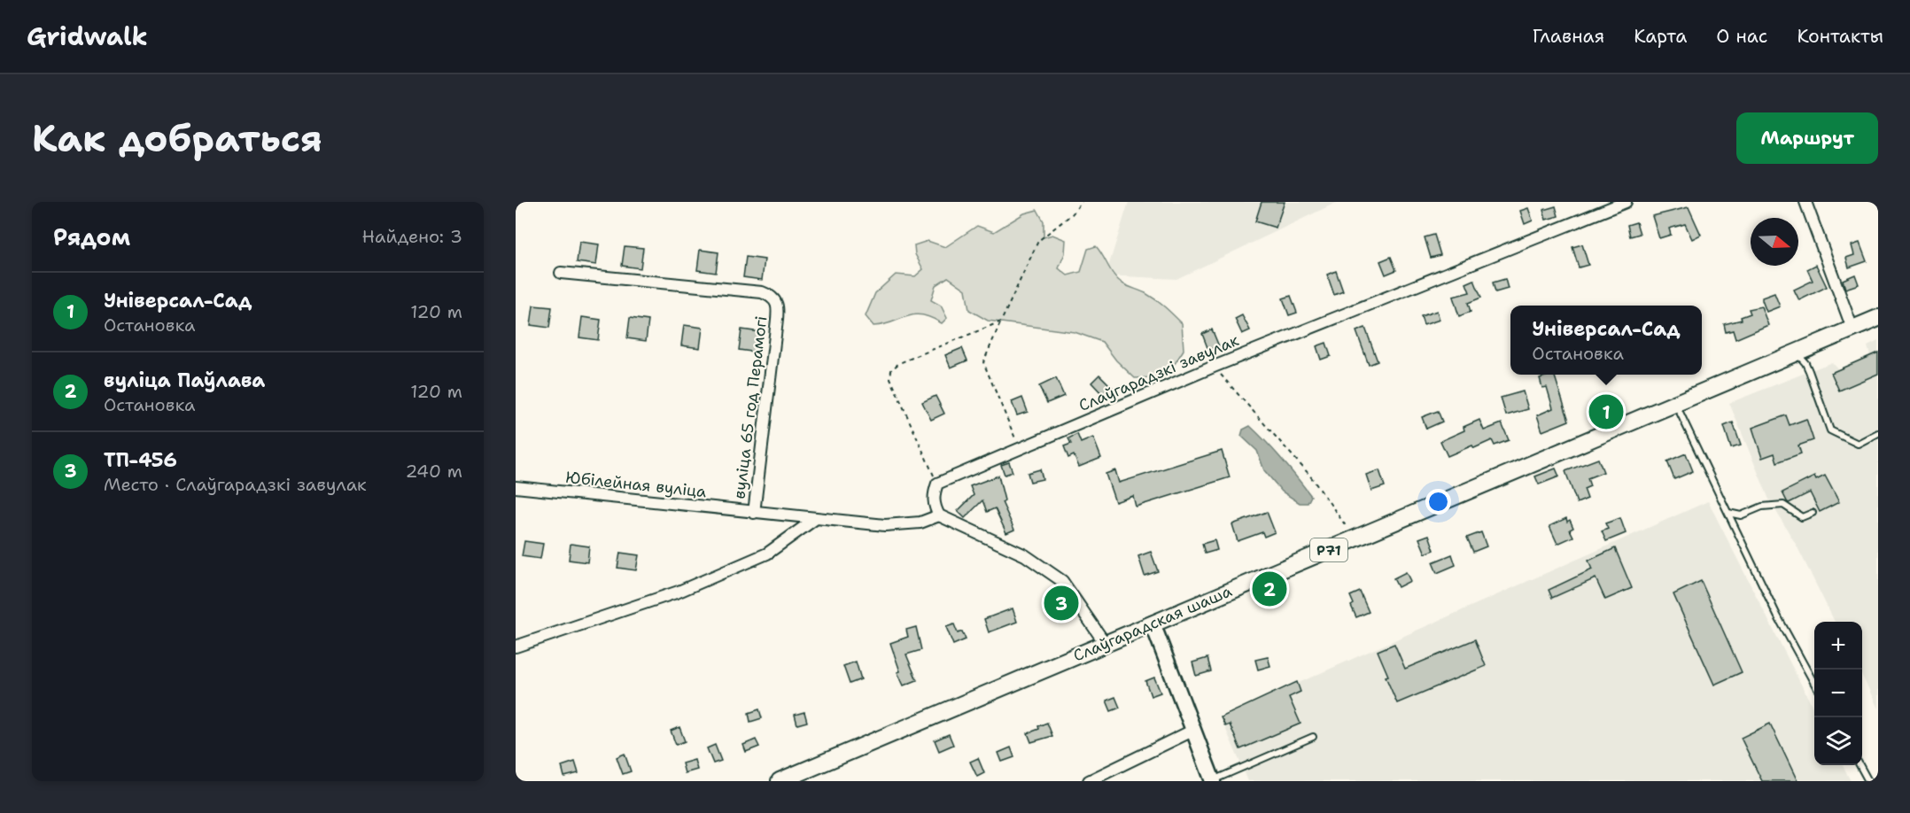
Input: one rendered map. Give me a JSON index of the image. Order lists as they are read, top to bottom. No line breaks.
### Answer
{"streets":{"main road":["Р71","Слаўгарадская шаша"],"street":["Слаўгарадзкі завулак","вуліца 65 год Перамогі","Юбілейная вуліца"]},"crossings":[["вуліца 65 год Перамогі","Юбілейная вуліца"]],"north":"right","page":{"header":"Gridwalk","nav":["Главная","Карта","О нас","Контакты"],"buttons":"Маршрут","title":"Как добраться","heading":["Рядом","Найдено: 3"],"list":[{"mark":"1","name":"Універсал-Сад","note":"Остановка","value":"120 m"},{"mark":"2","name":"вуліца Паўлава","note":"Остановка","value":"120 m"},{"mark":"3","name":"ТП-456","note":"Место · Слаўгарадзкі завулак","value":"240 m"}],"popup":["Універсал-Сад","Остановка"],"pins":["1","2","3"],"map_buttons":["+","−"]}}
